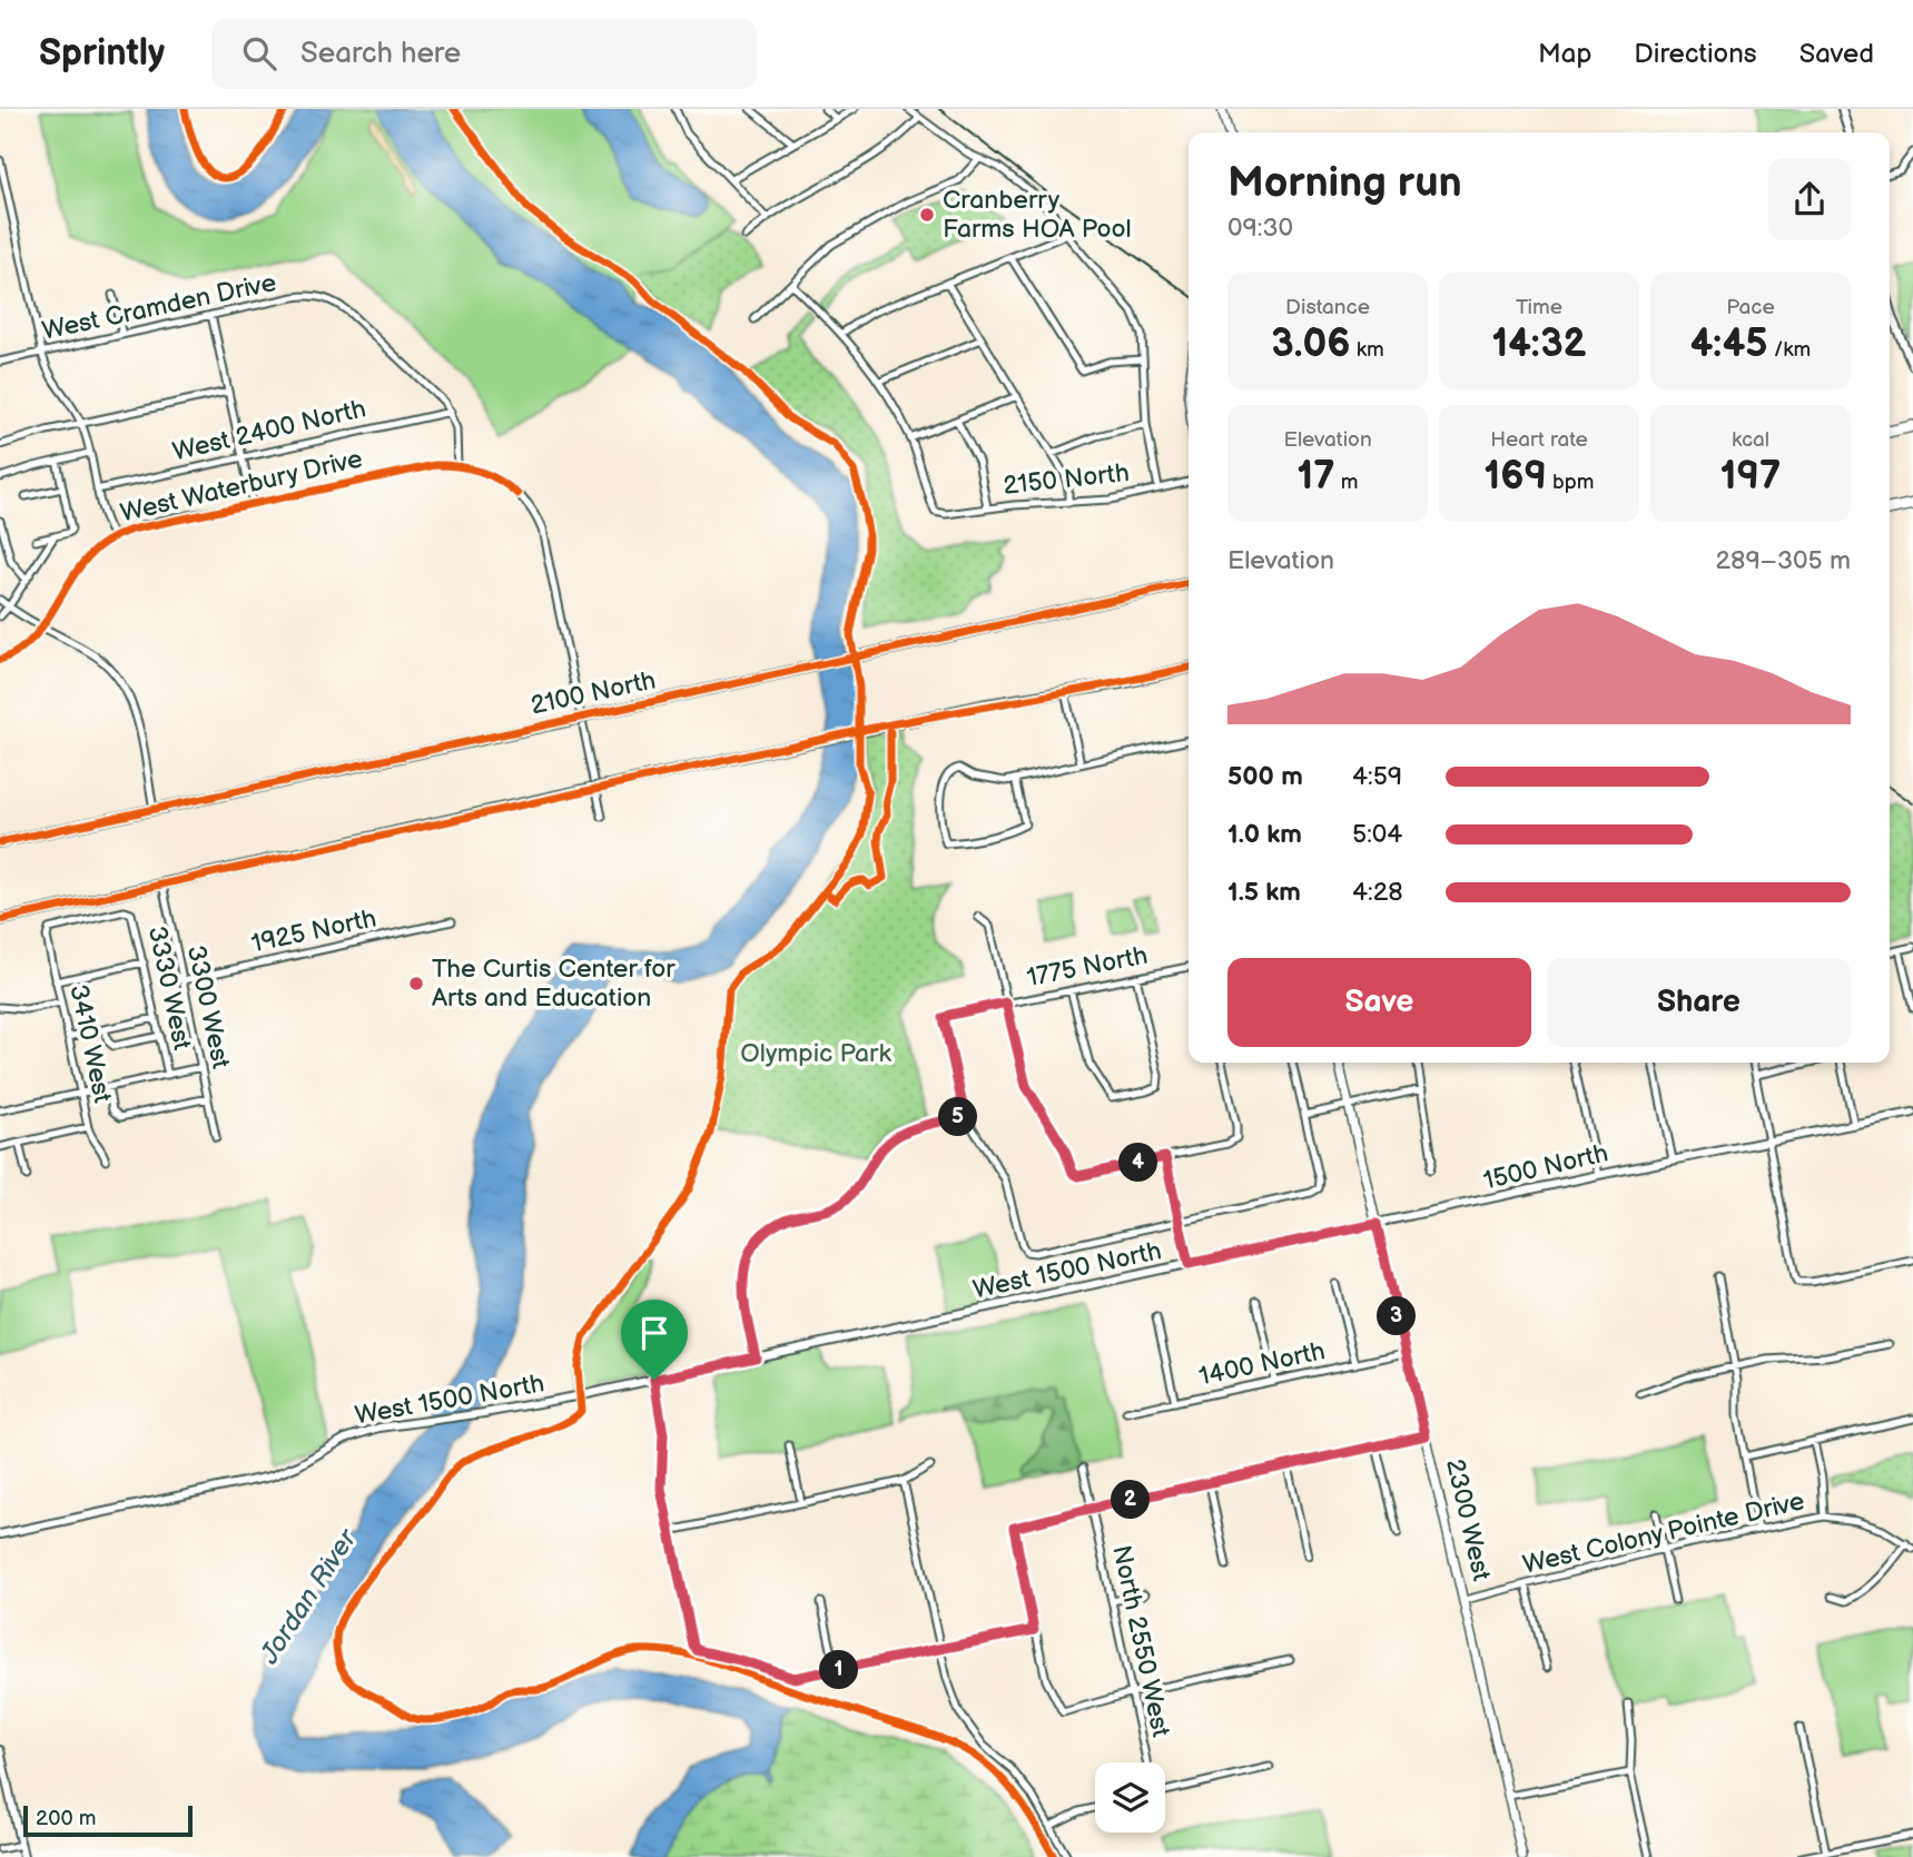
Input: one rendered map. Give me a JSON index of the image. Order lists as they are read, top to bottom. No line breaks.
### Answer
{"streets":{"highway":["2100 North"],"main road":["2300 West"],"street":["West Cramden Drive","West 2400 North","2150 North","West Waterbury Drive","1925 North","1775 North","3330 West","3300 West","3410 West","1500 North","West 1500 North","1400 North","West Colony Pointe Drive","North 2550 West"]},"crossings":[["West Cramden Drive","West 2400 North"],["1925 North","3300 West"],["3330 West","3410 West"],["1500 North","West 1500 North"],["1500 North","2300 West"],["1400 North","2300 West"],["2300 West","West Colony Pointe Drive"]],"water":["Jordan River"],"parks":["Olympic Park"],"places":["Cranberry Farms HOA Pool","The Curtis Center for Arts and Education"],"scale_bar":"200 m","page":{"header":"Sprintly","search":"Search here","nav":["Map","Directions","Saved"],"heading":["Morning run","09:30"],"stats":[["Distance","3.06 km"],["Time","14:32"],["Pace","4:45 /km"],["Elevation","17 m"],["Heart rate","169 bpm"],["kcal","197"]],"chart":["Elevation","289–305 m"],"list":[{"name":"500 m","note":"4:59"},{"name":"1.0 km","note":"5:04"},{"name":"1.5 km","note":"4:28"}],"buttons":["Save","Share"],"pins":["5","4","3","2","1"],"scale":"200 m"}}
